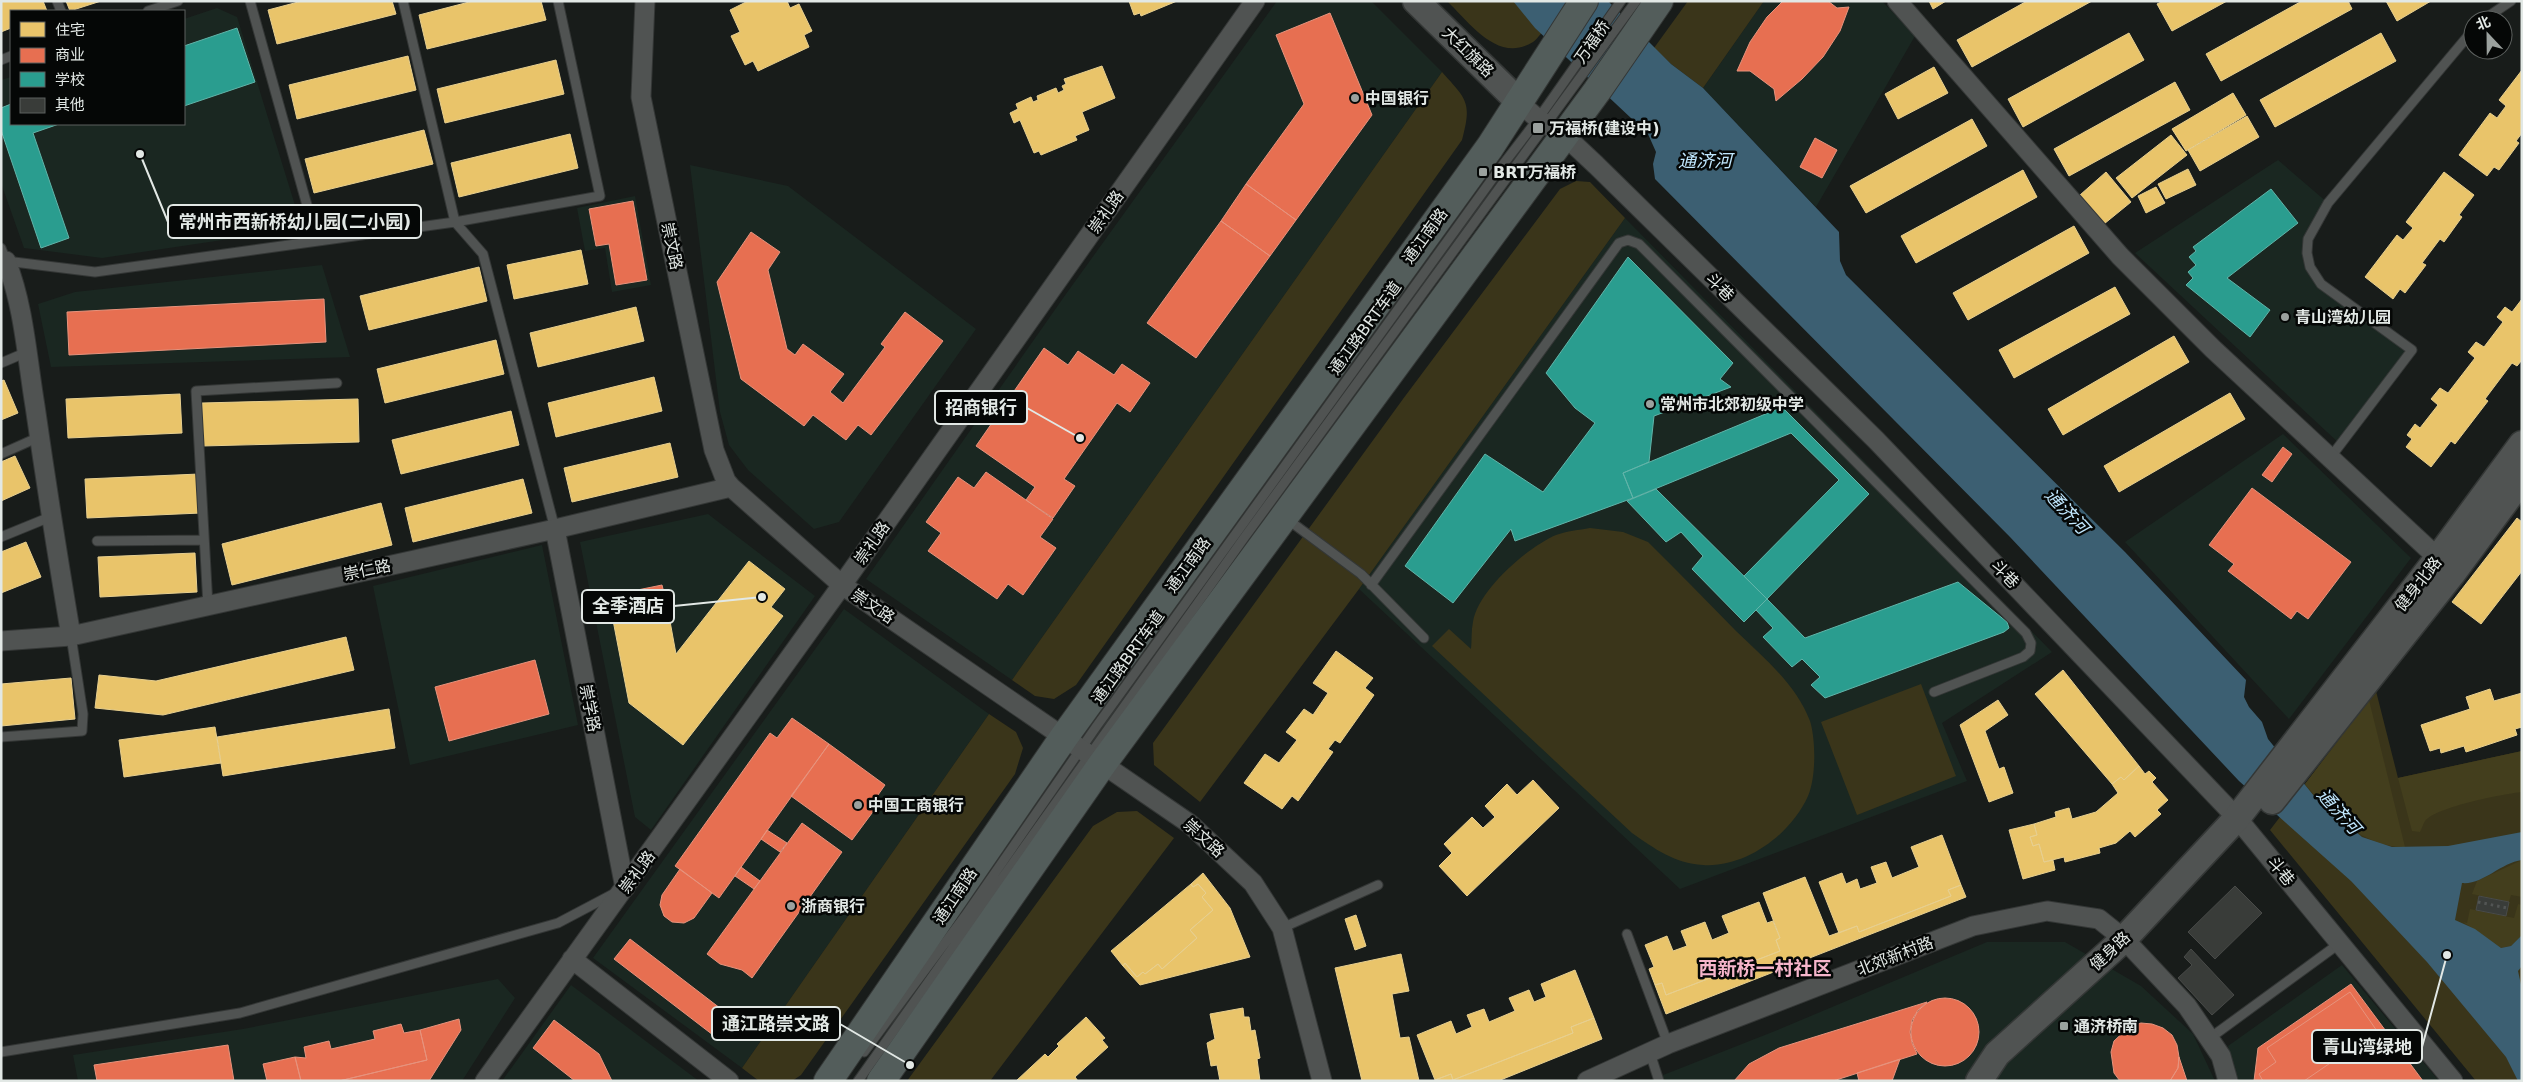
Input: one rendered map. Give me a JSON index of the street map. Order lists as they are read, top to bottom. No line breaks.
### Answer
{"streets":{"main road":["万福桥","大红旗路","通江南路","健身北路","健身路"],"street":["崇礼路","崇文路","斗巷","崇仁路","崇学路","北郊新村路"]},"crossings":[["万福桥","大红旗路"],["万福桥","通江南路"],["万福桥","斗巷"],["大红旗路","通江南路"],["大红旗路","斗巷"],["崇礼路","崇文路"],["崇礼路","崇学路"],["通江南路","崇文路"],["通江南路","斗巷"],["崇文路","崇仁路"],["斗巷","健身路"],["崇仁路","崇学路"],["健身北路","健身路"],["健身路","北郊新村路"]],"districts":["西新桥一村社区"],"water":["通济河"],"places":{"other":["中国银行","常州市西新桥幼儿园(二小园)","青山湾幼儿园","常州市北郊初级中学","招商银行","全季酒店","中国工商银行","浙商银行","青山湾绿地","通江路崇文路"],"transit":["万福桥(建设中)","BRT万福桥","通济桥南"]},"legend":["住宅","商业","学校","其他"],"north":"top"}
